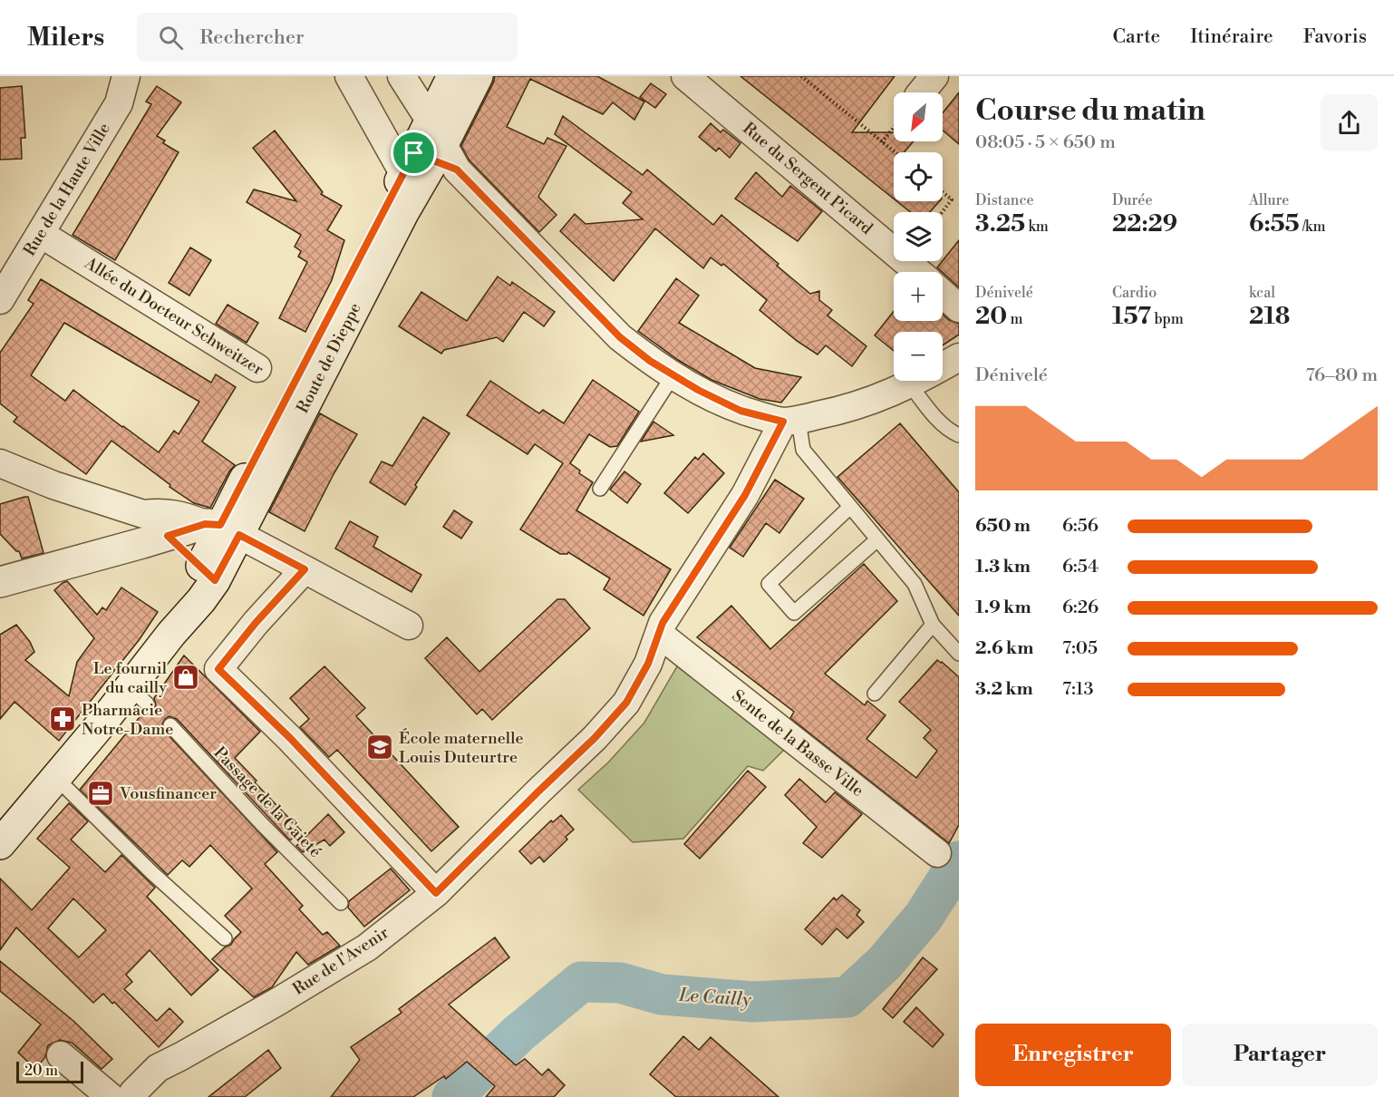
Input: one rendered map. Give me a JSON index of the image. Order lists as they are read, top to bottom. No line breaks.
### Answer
{"streets":{"main road":["Route de Dieppe"],"street":["Rue du Sergent Picard","Rue de la Haute Ville","Allée du Docteur Schweitzer","Sente de la Basse Ville","Rue de l'Avenir"],"lane":["Passage de la Gaieté"]},"crossings":[["Rue de la Haute Ville","Allée du Docteur Schweitzer"],["Sente de la Basse Ville","Rue de l'Avenir"]],"water":["Le Cailly"],"places":{"shop":["Le fournil du cailly"],"pharmacy":["Pharmacie Notre-Dame"],"school or university":["École maternelle Louis Duteurtre"],"office":["Vousfinancer"]},"scale_bar":"20 m","north":"bottom left","page":{"header":"Milers","search":"Rechercher","nav":["Carte","Itinéraire","Favoris"],"heading":["Course du matin","08:05 · 5 × 650 m"],"map_buttons":["+","−"],"stats":[["Distance","3.25 km"],["Durée","22:29"],["Allure","6:55 /km"],["Dénivelé","20 m"],["Cardio","157 bpm"],["kcal","218"]],"chart":["Dénivelé","76–80 m"],"list":[{"name":"650 m","note":"6:56"},{"name":"1.3 km","note":"6:54"},{"name":"1.9 km","note":"6:26"},{"name":"2.6 km","note":"7:05"},{"name":"3.2 km","note":"7:13"}],"buttons":["Enregistrer","Partager"],"scale":"20 m"}}
